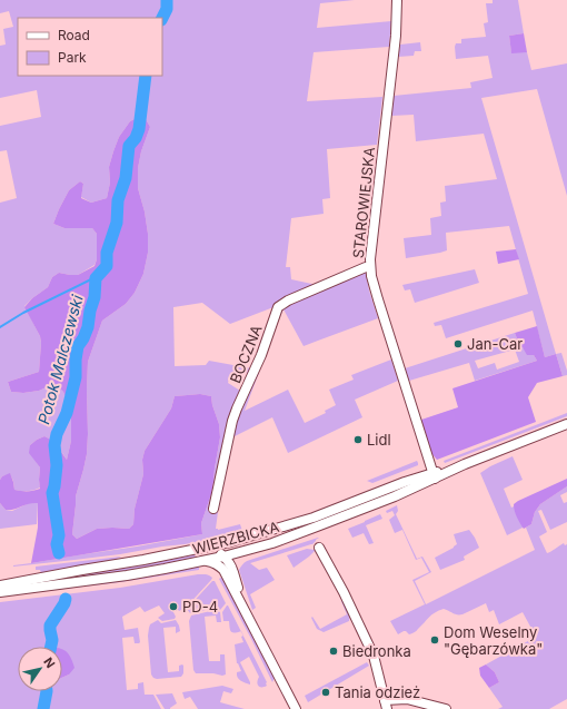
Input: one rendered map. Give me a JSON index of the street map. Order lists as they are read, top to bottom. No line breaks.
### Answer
{"streets":{"street":["STAROWIEJSKA","BOCZNA","WIERZBICKA"]},"crossings":[["STAROWIEJSKA","BOCZNA"],["STAROWIEJSKA","WIERZBICKA"]],"water":["Potok Malczewski"],"places":["Jan-Car","Lidl","PD-4","Dom Weselny \"Gębarzówka\"","Biedronka","Tania odzież"],"legend":["Road","Park"],"north":"top right"}
